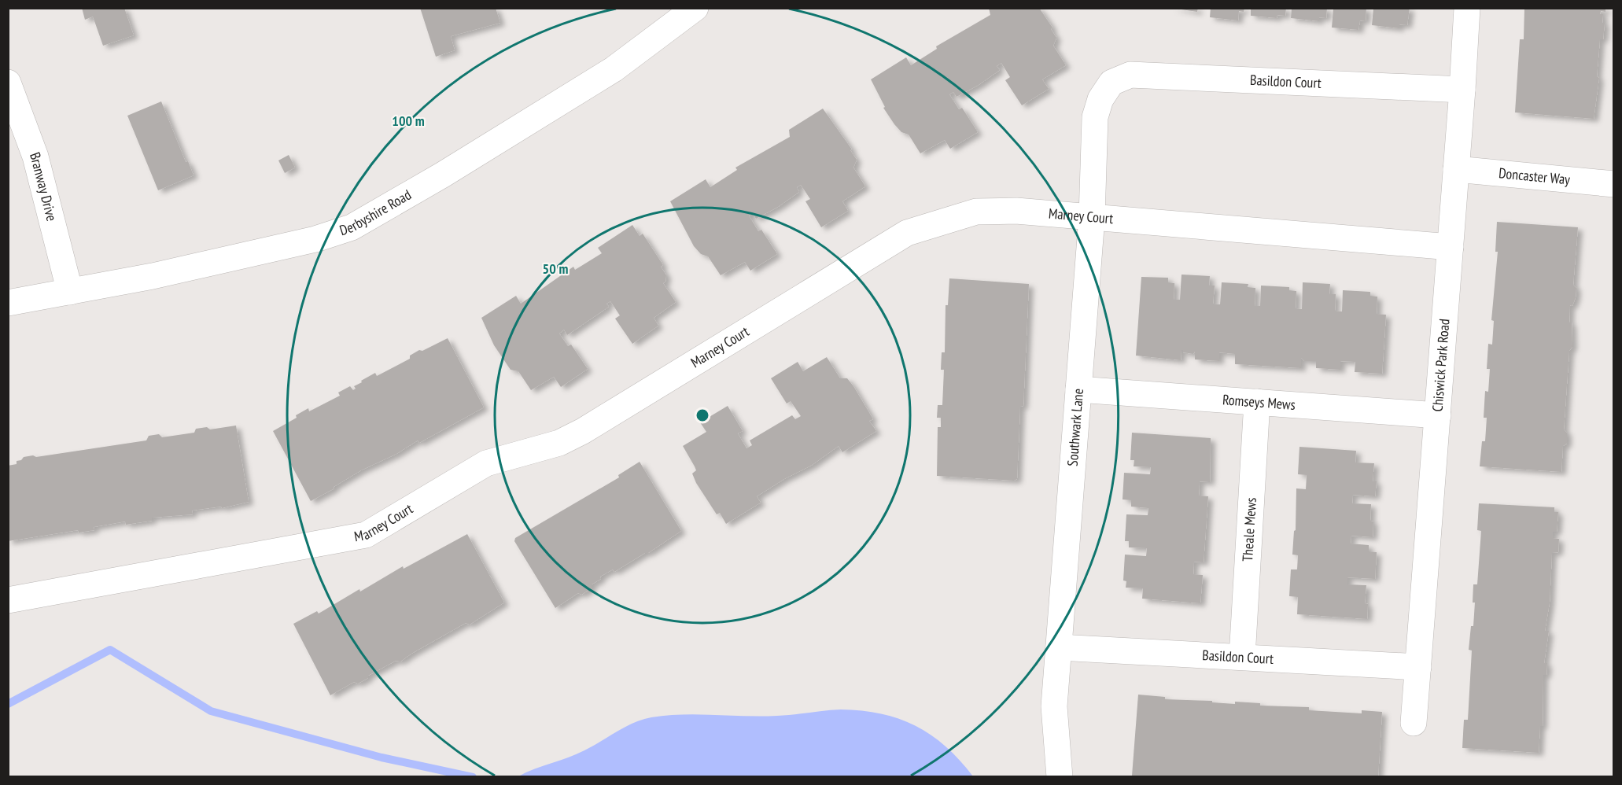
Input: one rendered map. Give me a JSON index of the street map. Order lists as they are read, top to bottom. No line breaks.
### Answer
{"streets":{"street":["Basildon Court","Doncaster Way","Branway Drive","Derbyshire Road","Marney Court","Chiswick Park Road","Romseys Mews","Southwark Lane","Theale Mews"]},"crossings":[["Basildon Court","Chiswick Park Road"],["Basildon Court","Southwark Lane"],["Basildon Court","Theale Mews"],["Doncaster Way","Chiswick Park Road"],["Branway Drive","Derbyshire Road"],["Marney Court","Chiswick Park Road"],["Marney Court","Southwark Lane"],["Chiswick Park Road","Romseys Mews"],["Romseys Mews","Southwark Lane"],["Romseys Mews","Theale Mews"]],"rings":["100 m","50 m"]}
